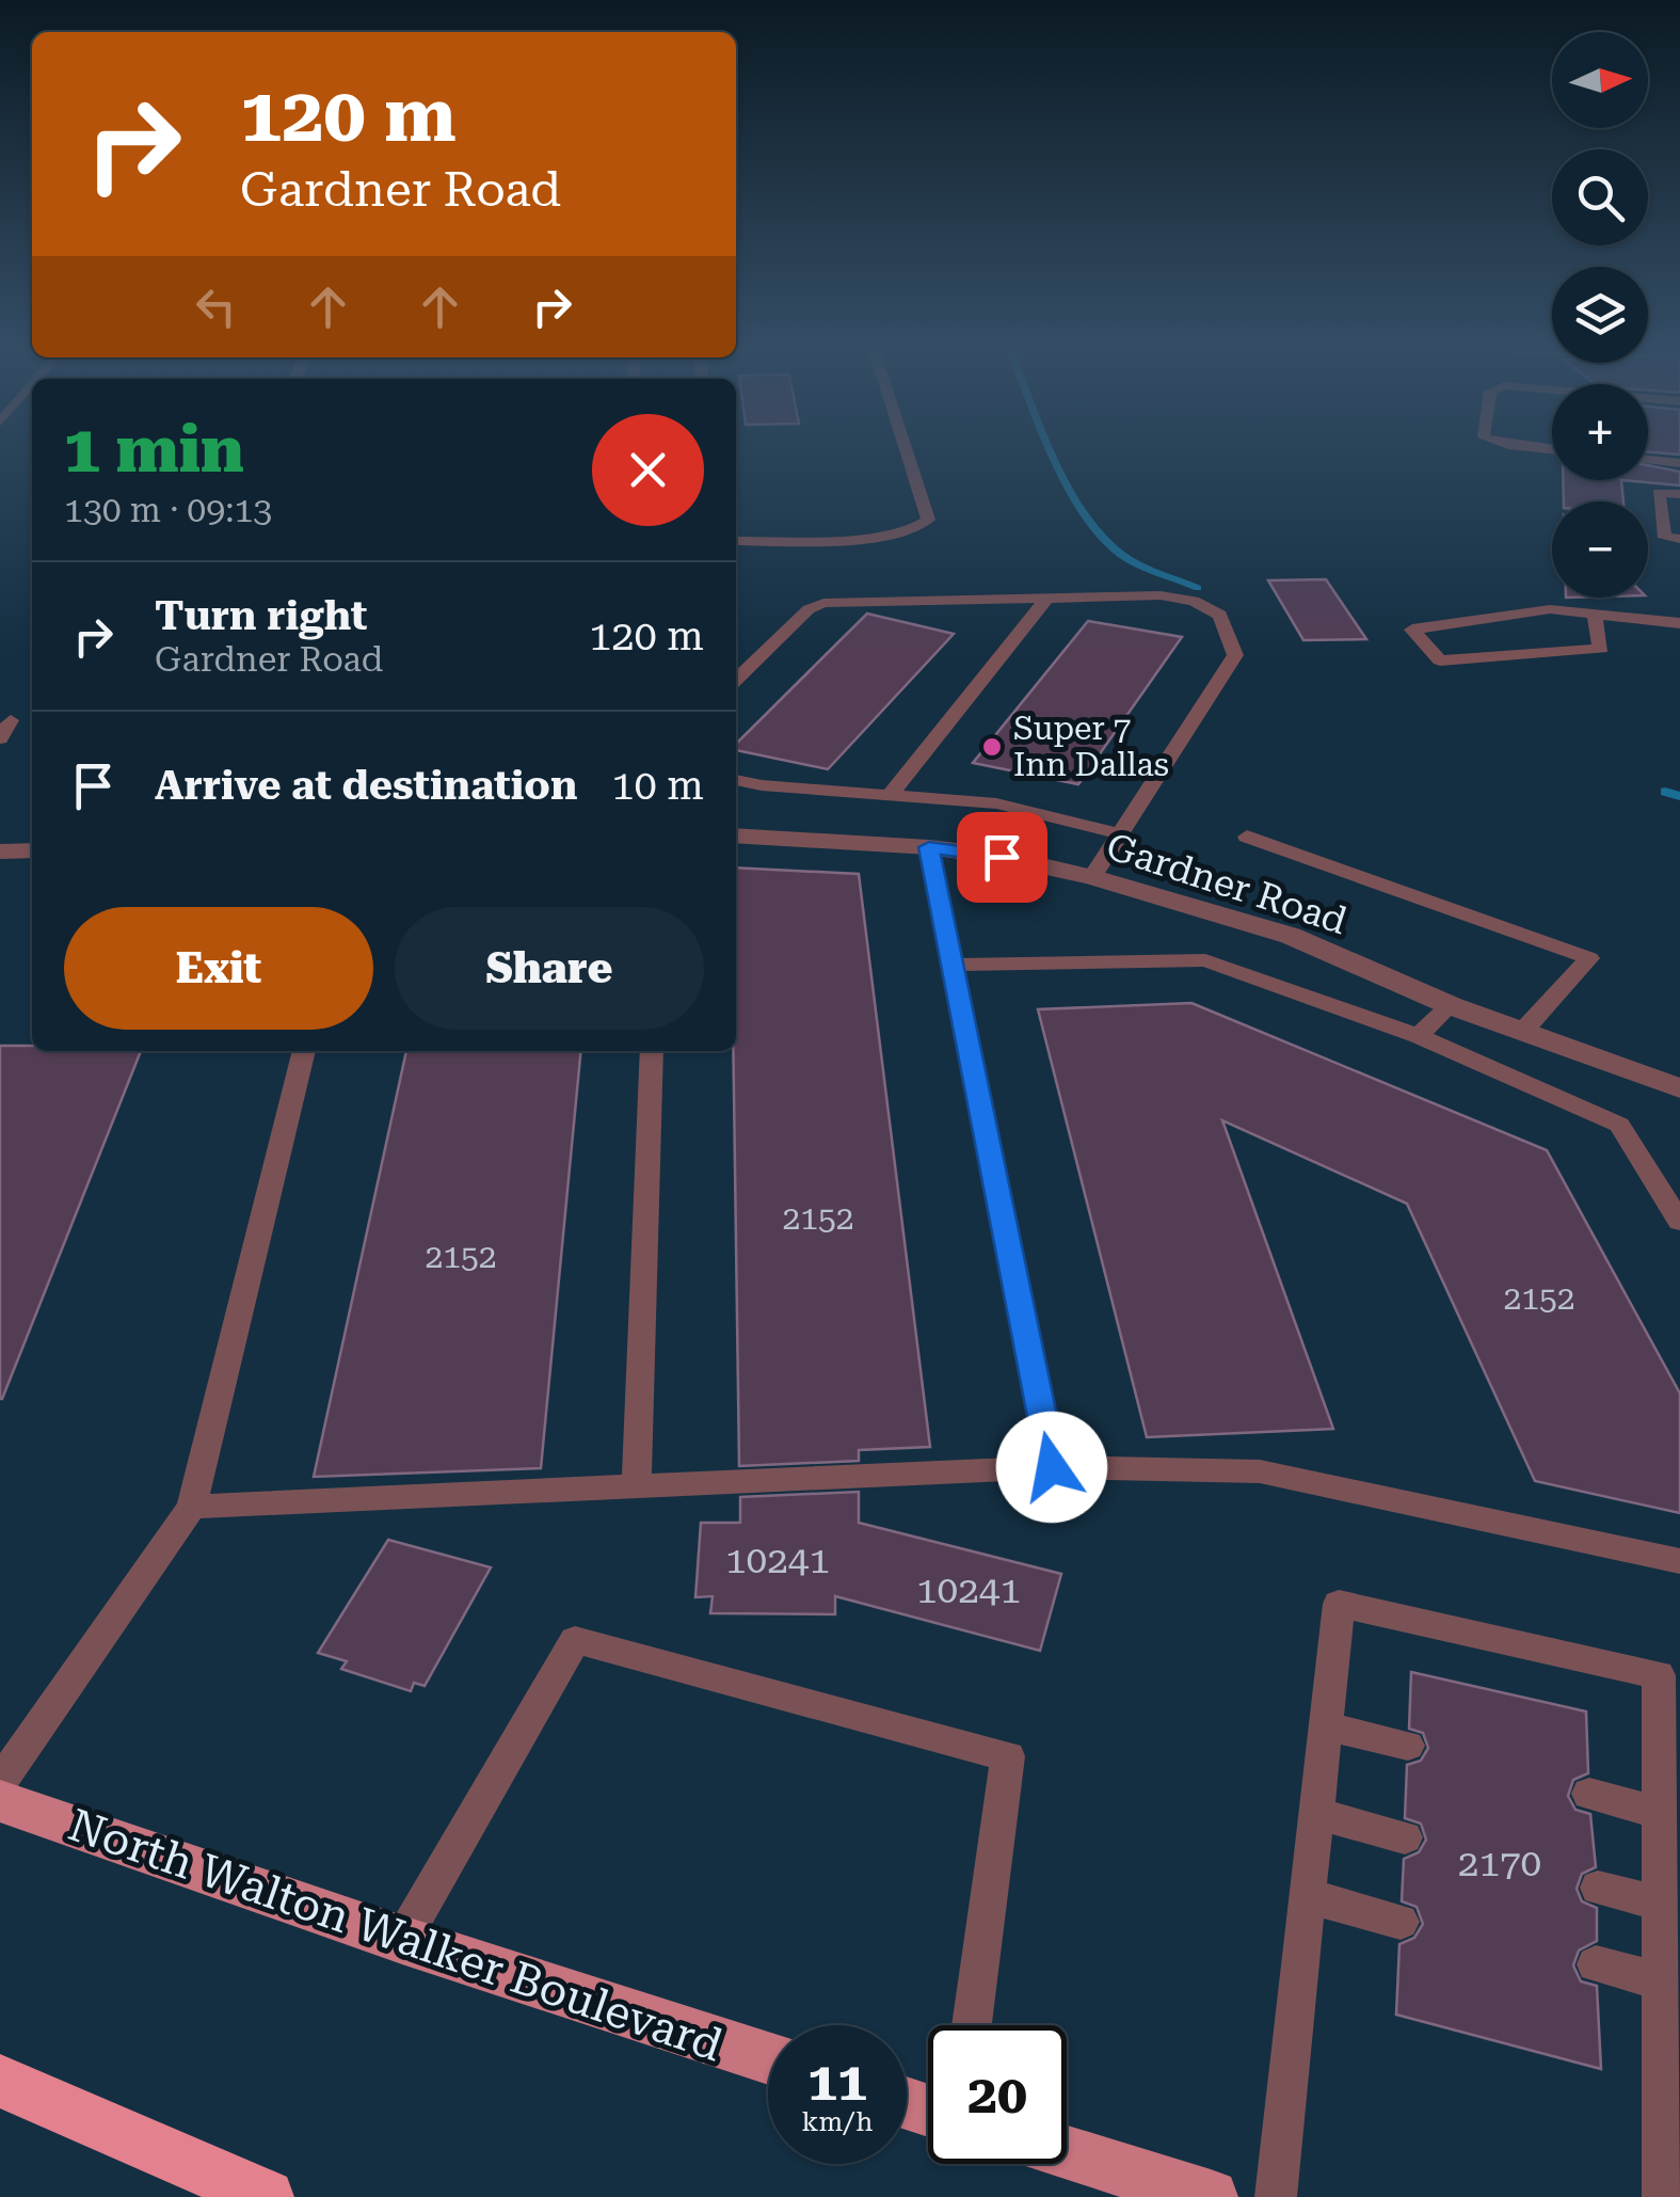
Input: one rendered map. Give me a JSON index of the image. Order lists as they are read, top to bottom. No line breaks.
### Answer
{"streets":{"main road":["North Walton Walker Boulevard"],"street":["Gardner Road"]},"places":["Super 7 Inn Dallas"],"house_numbers":["2152","2152","2152","10241","10241","2170"],"north":"right","page":{"map_buttons":["+","−"],"turn":["120 m","Gardner Road"],"heading":["1 min","130 m · 09:13"],"list":[{"name":"Turn right","note":"Gardner Road","value":"120 m"},{"name":"Arrive at destination","value":"10 m"}],"buttons":["Exit","Share"],"speed":"11 km/h","limit":"20"}}
